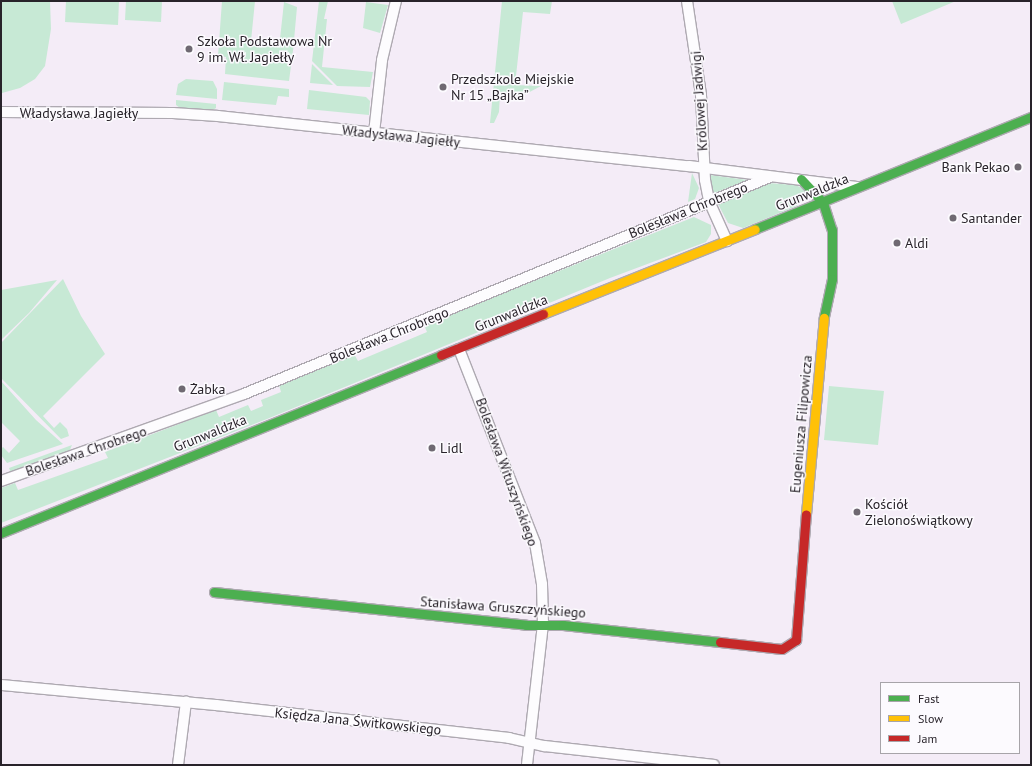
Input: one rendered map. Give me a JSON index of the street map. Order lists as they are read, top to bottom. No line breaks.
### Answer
{"streets":{"street":["Królowej Jadwigi","Władysława Jagiełły","Grunwaldzka","Bolesława Chrobrego","Eugeniusza Filipowicza","Bolesława Wituszyńskiego","Stanisława Gruszczyńskiego","Księdza Jana Świtkowskiego"]},"crossings":[["Królowej Jadwigi","Władysława Jagiełły"],["Królowej Jadwigi","Grunwaldzka"],["Królowej Jadwigi","Bolesława Chrobrego"],["Władysława Jagiełły","Grunwaldzka"],["Władysława Jagiełły","Bolesława Chrobrego"],["Grunwaldzka","Eugeniusza Filipowicza"],["Grunwaldzka","Bolesława Wituszyńskiego"],["Eugeniusza Filipowicza","Stanisława Gruszczyńskiego"],["Bolesława Wituszyńskiego","Stanisława Gruszczyńskiego"],["Bolesława Wituszyńskiego","Księdza Jana Świtkowskiego"]],"places":["Szkoła Podstawowa Nr 9 im. Wł. Jagiełły","Przedszkole Miejskie Nr 15 „Bajka”","Bank Pekao","Santander","Aldi","Żabka","Lidl","Kościół Zielonoświątkowy"],"legend":["Fast","Slow","Jam"]}
